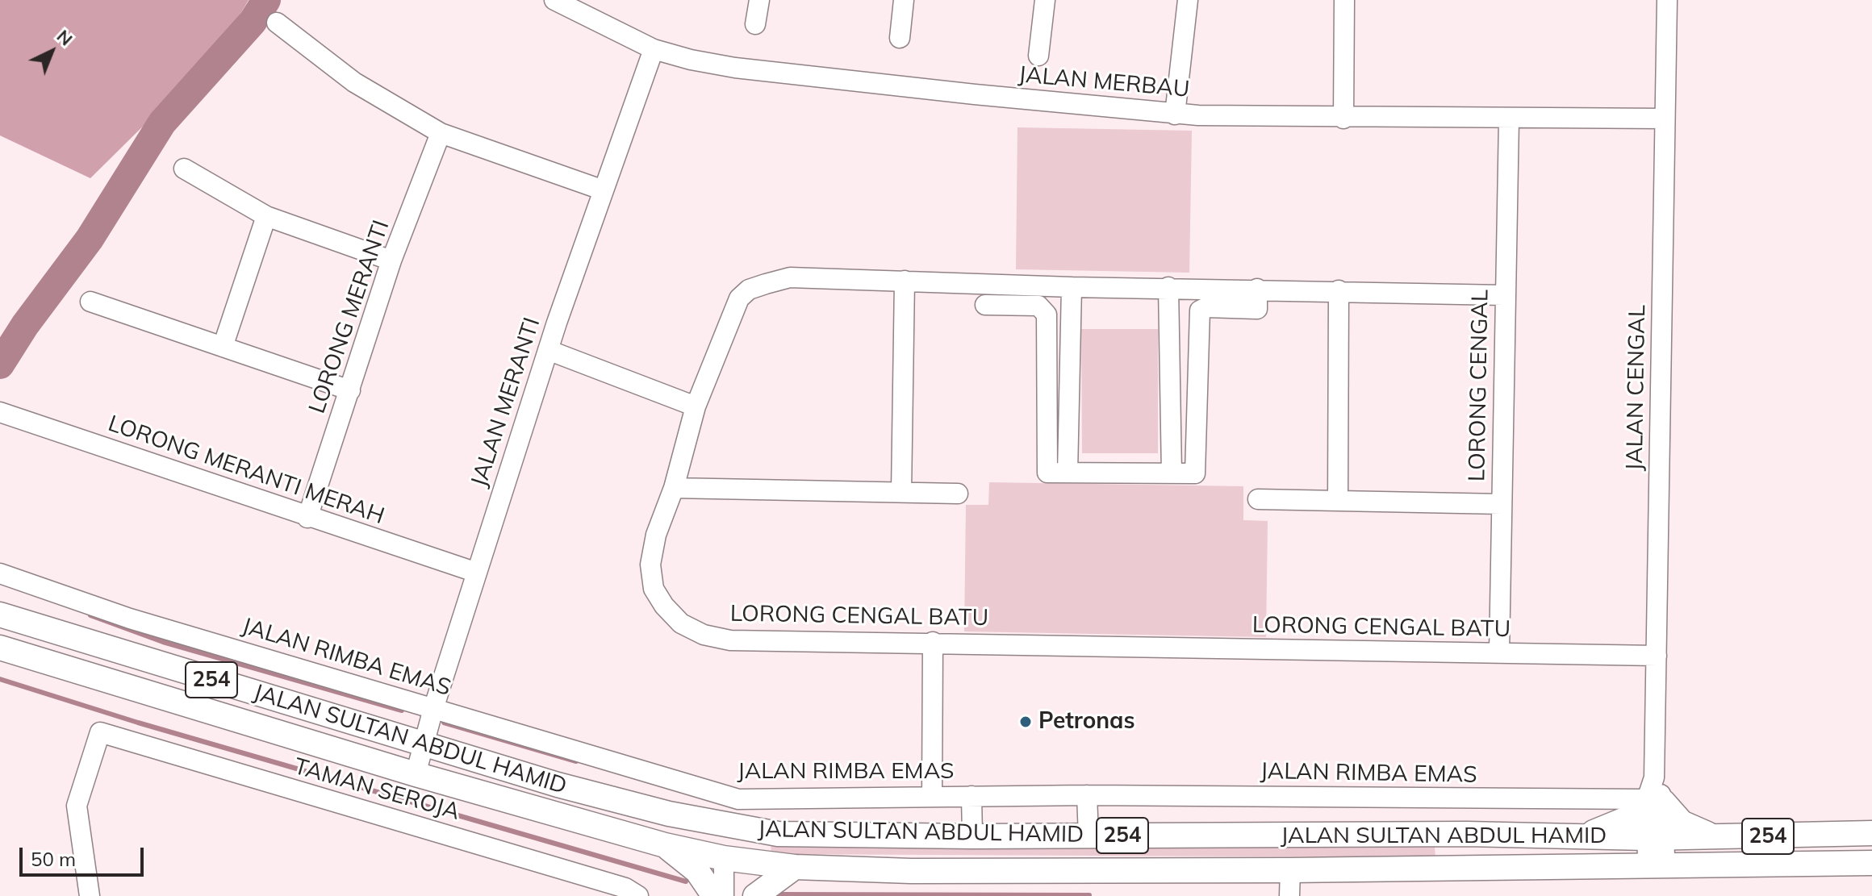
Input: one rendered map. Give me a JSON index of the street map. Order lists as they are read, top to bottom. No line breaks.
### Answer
{"streets":{"main road":["254","JALAN SULTAN ABDUL HAMID"],"street":["JALAN MERBAU","LORONG MERANTI","LORONG CENGAL","JALAN CENGAL","JALAN MERANTI","LORONG MERANTI MERAH","LORONG CENGAL BATU","JALAN RIMBA EMAS","TAMAN SEROJA"]},"crossings":[["JALAN MERBAU","LORONG CENGAL"],["JALAN MERBAU","JALAN CENGAL"],["JALAN MERBAU","JALAN MERANTI"],["LORONG MERANTI","LORONG MERANTI MERAH"],["LORONG CENGAL","LORONG CENGAL BATU"],["JALAN CENGAL","LORONG CENGAL BATU"],["JALAN CENGAL","JALAN RIMBA EMAS"],["JALAN CENGAL","JALAN SULTAN ABDUL HAMID"],["JALAN MERANTI","LORONG MERANTI MERAH"],["JALAN MERANTI","JALAN RIMBA EMAS"],["JALAN MERANTI","JALAN SULTAN ABDUL HAMID"]],"places":["Petronas"],"scale_bar":"50 m","north":"top right"}
